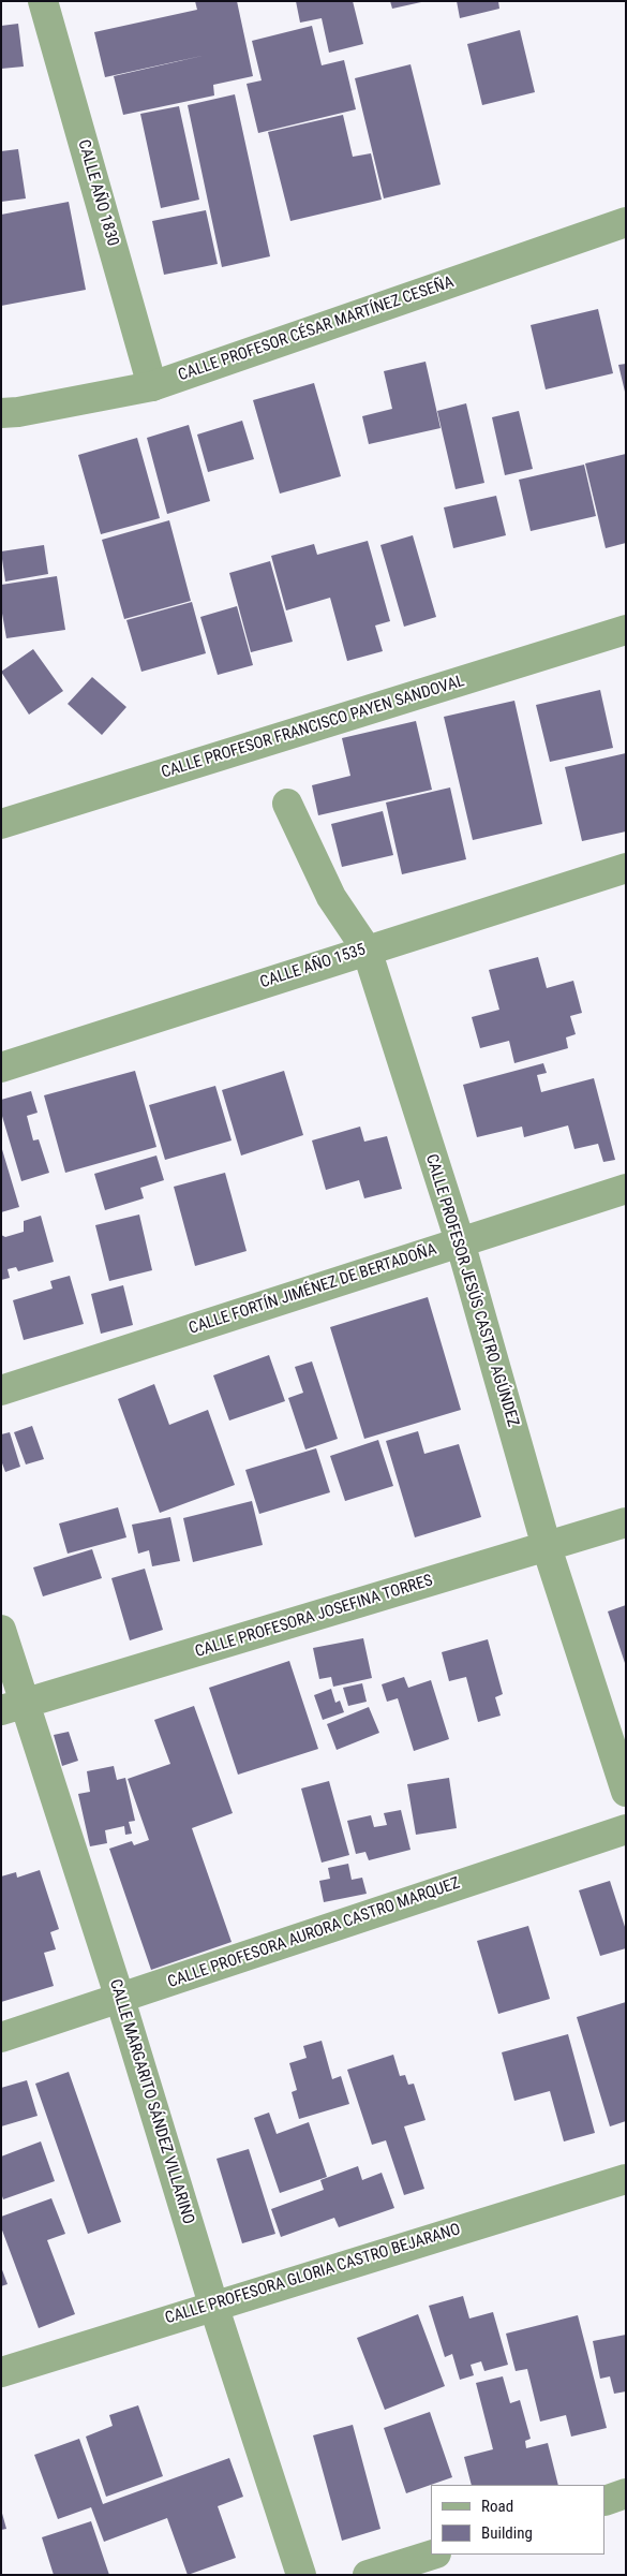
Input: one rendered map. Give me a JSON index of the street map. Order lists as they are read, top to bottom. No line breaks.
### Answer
{"streets":{"street":["CALLE AÑO 1830","CALLE PROFESOR CÉSAR MARTÍNEZ CESEÑA","CALLE PROFESOR FRANCISCO PAYEN SANDOVAL","CALLE AÑO 1535","CALLE FORTÍN JIMÉNEZ DE BERTADOÑA","CALLE PROFESOR JESÚS CASTRO AGÚNDEZ","CALLE PROFESORA JOSEFINA TORRES","CALLE PROFESORA AURORA CASTRO MARQUEZ","CALLE MARGARITO SÁNDEZ VILLARINO","CALLE PROFESORA GLORIA CASTRO BEJARANO"]},"crossings":[["CALLE AÑO 1830","CALLE PROFESOR CÉSAR MARTÍNEZ CESEÑA"],["CALLE AÑO 1535","CALLE PROFESOR JESÚS CASTRO AGÚNDEZ"],["CALLE FORTÍN JIMÉNEZ DE BERTADOÑA","CALLE PROFESOR JESÚS CASTRO AGÚNDEZ"],["CALLE PROFESOR JESÚS CASTRO AGÚNDEZ","CALLE PROFESORA JOSEFINA TORRES"],["CALLE PROFESORA JOSEFINA TORRES","CALLE MARGARITO SÁNDEZ VILLARINO"],["CALLE PROFESORA AURORA CASTRO MARQUEZ","CALLE MARGARITO SÁNDEZ VILLARINO"],["CALLE MARGARITO SÁNDEZ VILLARINO","CALLE PROFESORA GLORIA CASTRO BEJARANO"]],"legend":["Road","Building"]}
